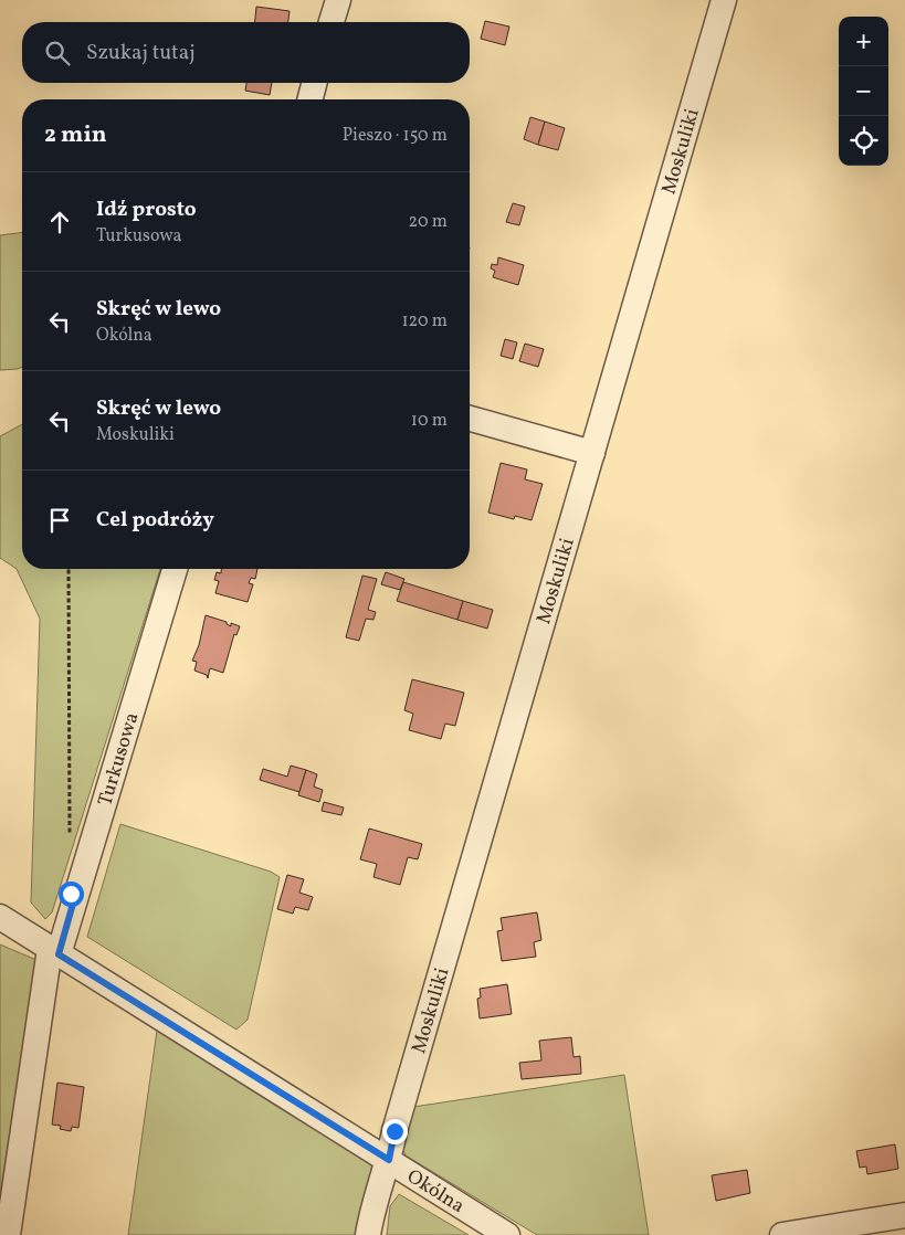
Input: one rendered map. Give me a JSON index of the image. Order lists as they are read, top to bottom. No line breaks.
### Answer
{"streets":{"street":["Moskuliki","Turkusowa","Okólna"]},"crossings":[["Moskuliki","Okólna"],["Turkusowa","Okólna"]],"page":{"map_buttons":["+","−"],"search":"Szukaj tutaj","heading":["2 min","Pieszo · 150 m"],"list":[["Idź prosto","Turkusowa","20 m"],["Skręć w lewo","Okólna","120 m"],["Skręć w lewo","Moskuliki","10 m"],"Cel podróży"]}}
